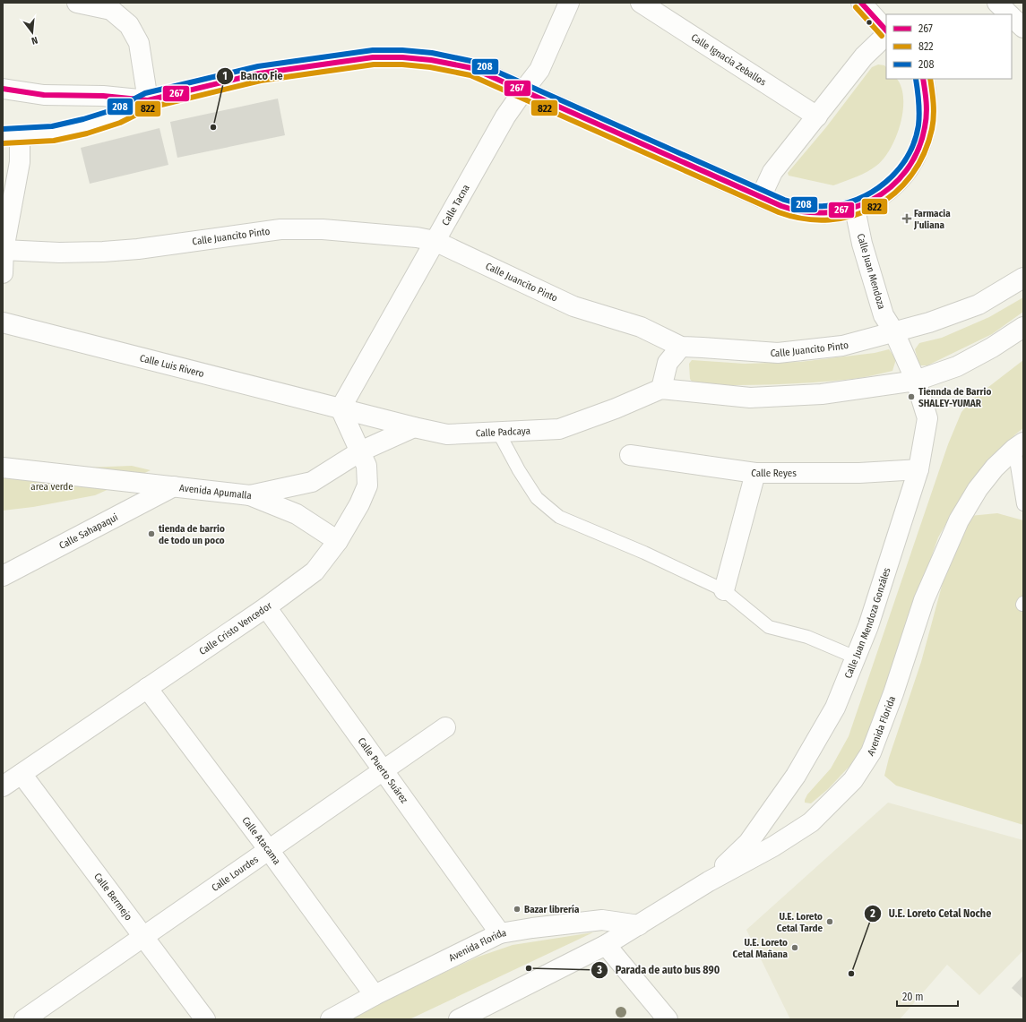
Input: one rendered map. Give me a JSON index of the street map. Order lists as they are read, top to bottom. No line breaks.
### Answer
{"streets":{"street":["Calle Ignacia Zeballos","Calle Tacna","Calle Juancito Pinto","Calle Juan Mendoza","Calle Luis Rivero","Calle Padcaya","Calle Reyes","Avenida Apumalla","Calle Sahapaqui","Calle Juan Mendoza Gonzáles","Calle Cristo Vencedor","Avenida Florida","Calle Puerto Suárez","Calle Atacama","Calle Lourdes","Calle Bermejo"]},"crossings":[["Calle Tacna","Calle Juancito Pinto"],["Calle Tacna","Calle Luis Rivero"],["Calle Tacna","Calle Padcaya"],["Calle Tacna","Calle Cristo Vencedor"],["Calle Juancito Pinto","Calle Juan Mendoza"],["Calle Juancito Pinto","Calle Juan Mendoza Gonzáles"],["Calle Juan Mendoza","Calle Juan Mendoza Gonzáles"],["Calle Luis Rivero","Calle Padcaya"],["Calle Luis Rivero","Calle Cristo Vencedor"],["Calle Padcaya","Avenida Apumalla"],["Calle Padcaya","Calle Cristo Vencedor"],["Calle Reyes","Calle Juan Mendoza Gonzáles"],["Avenida Apumalla","Calle Sahapaqui"],["Avenida Apumalla","Calle Cristo Vencedor"],["Calle Juan Mendoza Gonzáles","Avenida Florida"],["Calle Cristo Vencedor","Calle Puerto Suárez"],["Calle Cristo Vencedor","Calle Atacama"],["Calle Cristo Vencedor","Calle Bermejo"],["Avenida Florida","Calle Puerto Suárez"],["Avenida Florida","Calle Atacama"],["Calle Puerto Suárez","Calle Lourdes"],["Calle Atacama","Calle Lourdes"],["Calle Lourdes","Calle Bermejo"]],"parks":["area verde"],"places":{"other":["Banco Fie","Tiennda de Barrio SHALEY-YUMAR","tienda de barrio de todo un poco","Bazar librería","U.E. Loreto Cetal Tarde","U.E. Loreto Cetal Mañana","Parada de auto bus 890","U.E. Loreto Cetal Noche"],"health":["Farmacia J'uliana"]},"lines":["transit line 267","transit line 822","transit line 208"],"legend":["267","822","208"],"scale_bar":"20 m","north":"bottom"}
